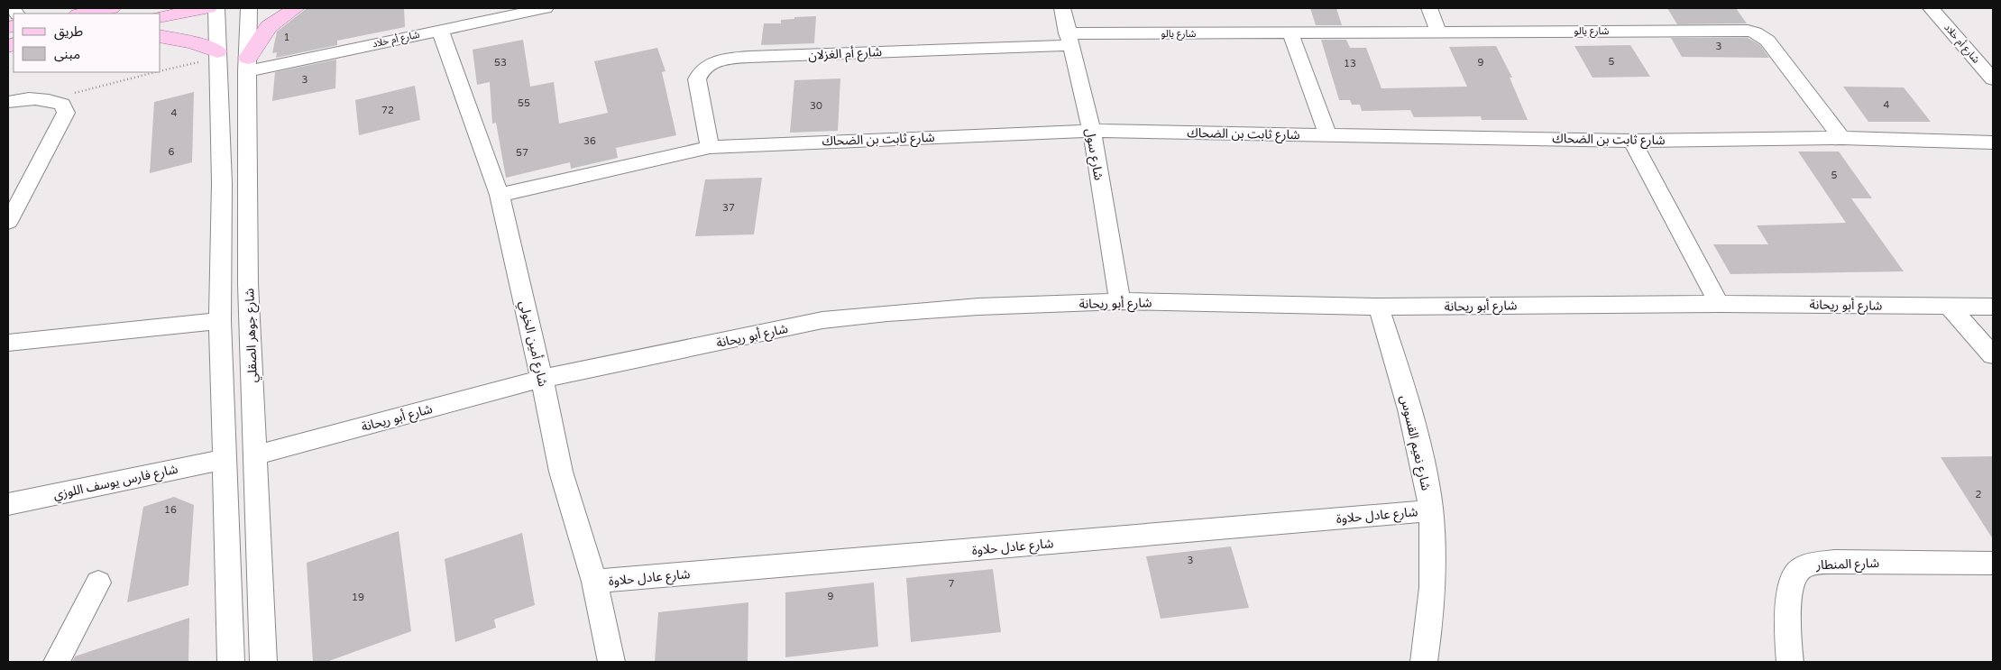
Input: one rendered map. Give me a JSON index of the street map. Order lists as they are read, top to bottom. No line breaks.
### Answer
{"streets":{"street":["شارع يالو","شارع أم خلاد","شارع أم الغزلان","شارع ثابت بن الضحاك","شارع سول","شارع أبو ريحانة","شارع جوهر الصقلي","شارع أمين الخولي","شارع نعيم القسوس","شارع فارس يوسف اللوزي","شارع عادل حلاوة","شارع المنطار"]},"crossings":[["شارع يالو","شارع أم الغزلان"],["شارع يالو","شارع ثابت بن الضحاك"],["شارع يالو","شارع سول"],["شارع أم خلاد","شارع جوهر الصقلي"],["شارع أم خلاد","شارع أمين الخولي"],["شارع أم الغزلان","شارع ثابت بن الضحاك"],["شارع أم الغزلان","شارع سول"],["شارع ثابت بن الضحاك","شارع سول"],["شارع ثابت بن الضحاك","شارع أمين الخولي"],["شارع سول","شارع أبو ريحانة"],["شارع أبو ريحانة","شارع جوهر الصقلي"],["شارع أبو ريحانة","شارع أمين الخولي"],["شارع أبو ريحانة","شارع نعيم القسوس"],["شارع أمين الخولي","شارع عادل حلاوة"],["شارع نعيم القسوس","شارع عادل حلاوة"]],"house_numbers":["1","3","5","53","9","13","3","55","4","30","72","4","36","6","57","5","37","2","16","3","7","9","19"],"legend":["طريق","مبنى"]}
